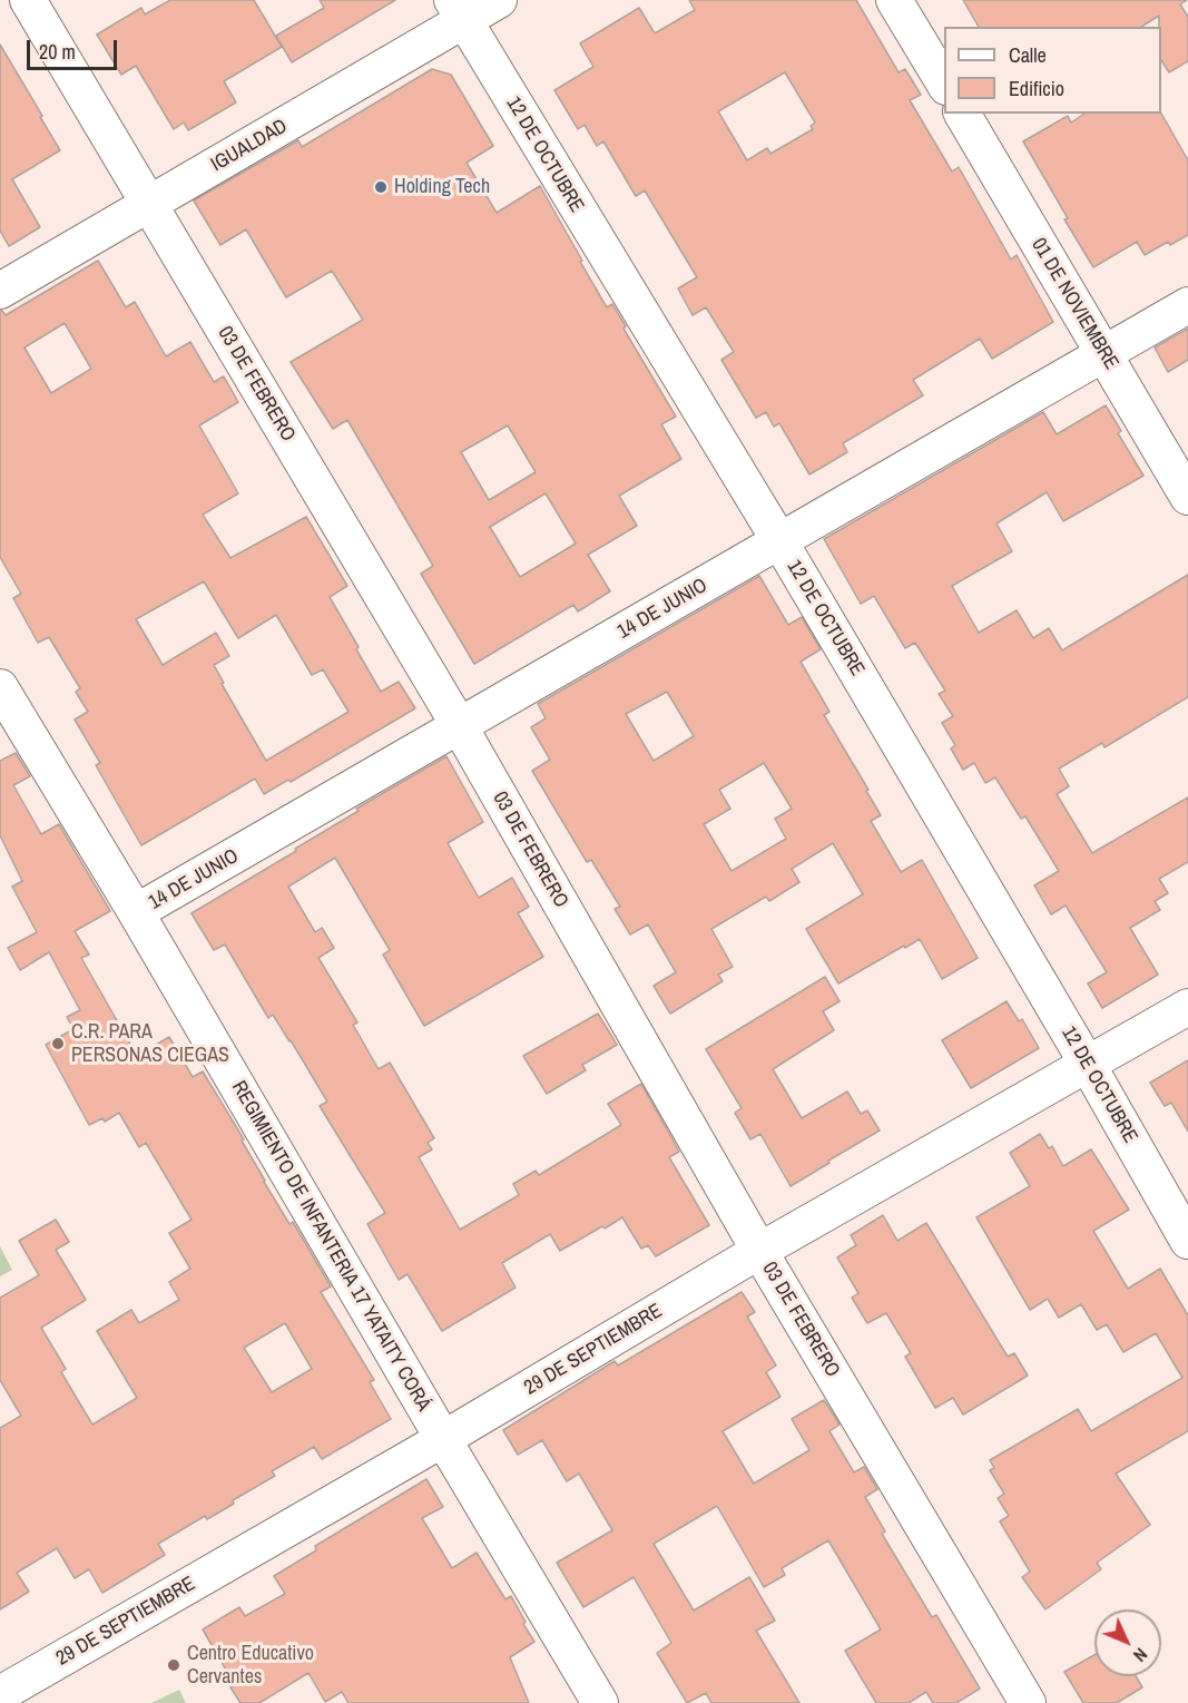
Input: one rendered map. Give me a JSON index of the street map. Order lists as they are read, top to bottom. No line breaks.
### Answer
{"streets":{"street":["IGUALDAD","12 DE OCTUBRE","01 DE NOVIEMBRE","03 DE FEBRERO","14 DE JUNIO","REGIMIENTO DE INFANTERIA 17 YATAITY CORÁ","29 DE SEPTIEMBRE"]},"crossings":[["IGUALDAD","12 DE OCTUBRE"],["IGUALDAD","03 DE FEBRERO"],["12 DE OCTUBRE","14 DE JUNIO"],["12 DE OCTUBRE","29 DE SEPTIEMBRE"],["01 DE NOVIEMBRE","14 DE JUNIO"],["03 DE FEBRERO","14 DE JUNIO"],["03 DE FEBRERO","29 DE SEPTIEMBRE"],["14 DE JUNIO","REGIMIENTO DE INFANTERIA 17 YATAITY CORÁ"],["REGIMIENTO DE INFANTERIA 17 YATAITY CORÁ","29 DE SEPTIEMBRE"]],"places":["Holding Tech","C.R. PARA PERSONAS CIEGAS","Centro Educativo Cervantes"],"legend":["Calle","Edificio"],"scale_bar":"20 m","north":"bottom right"}
